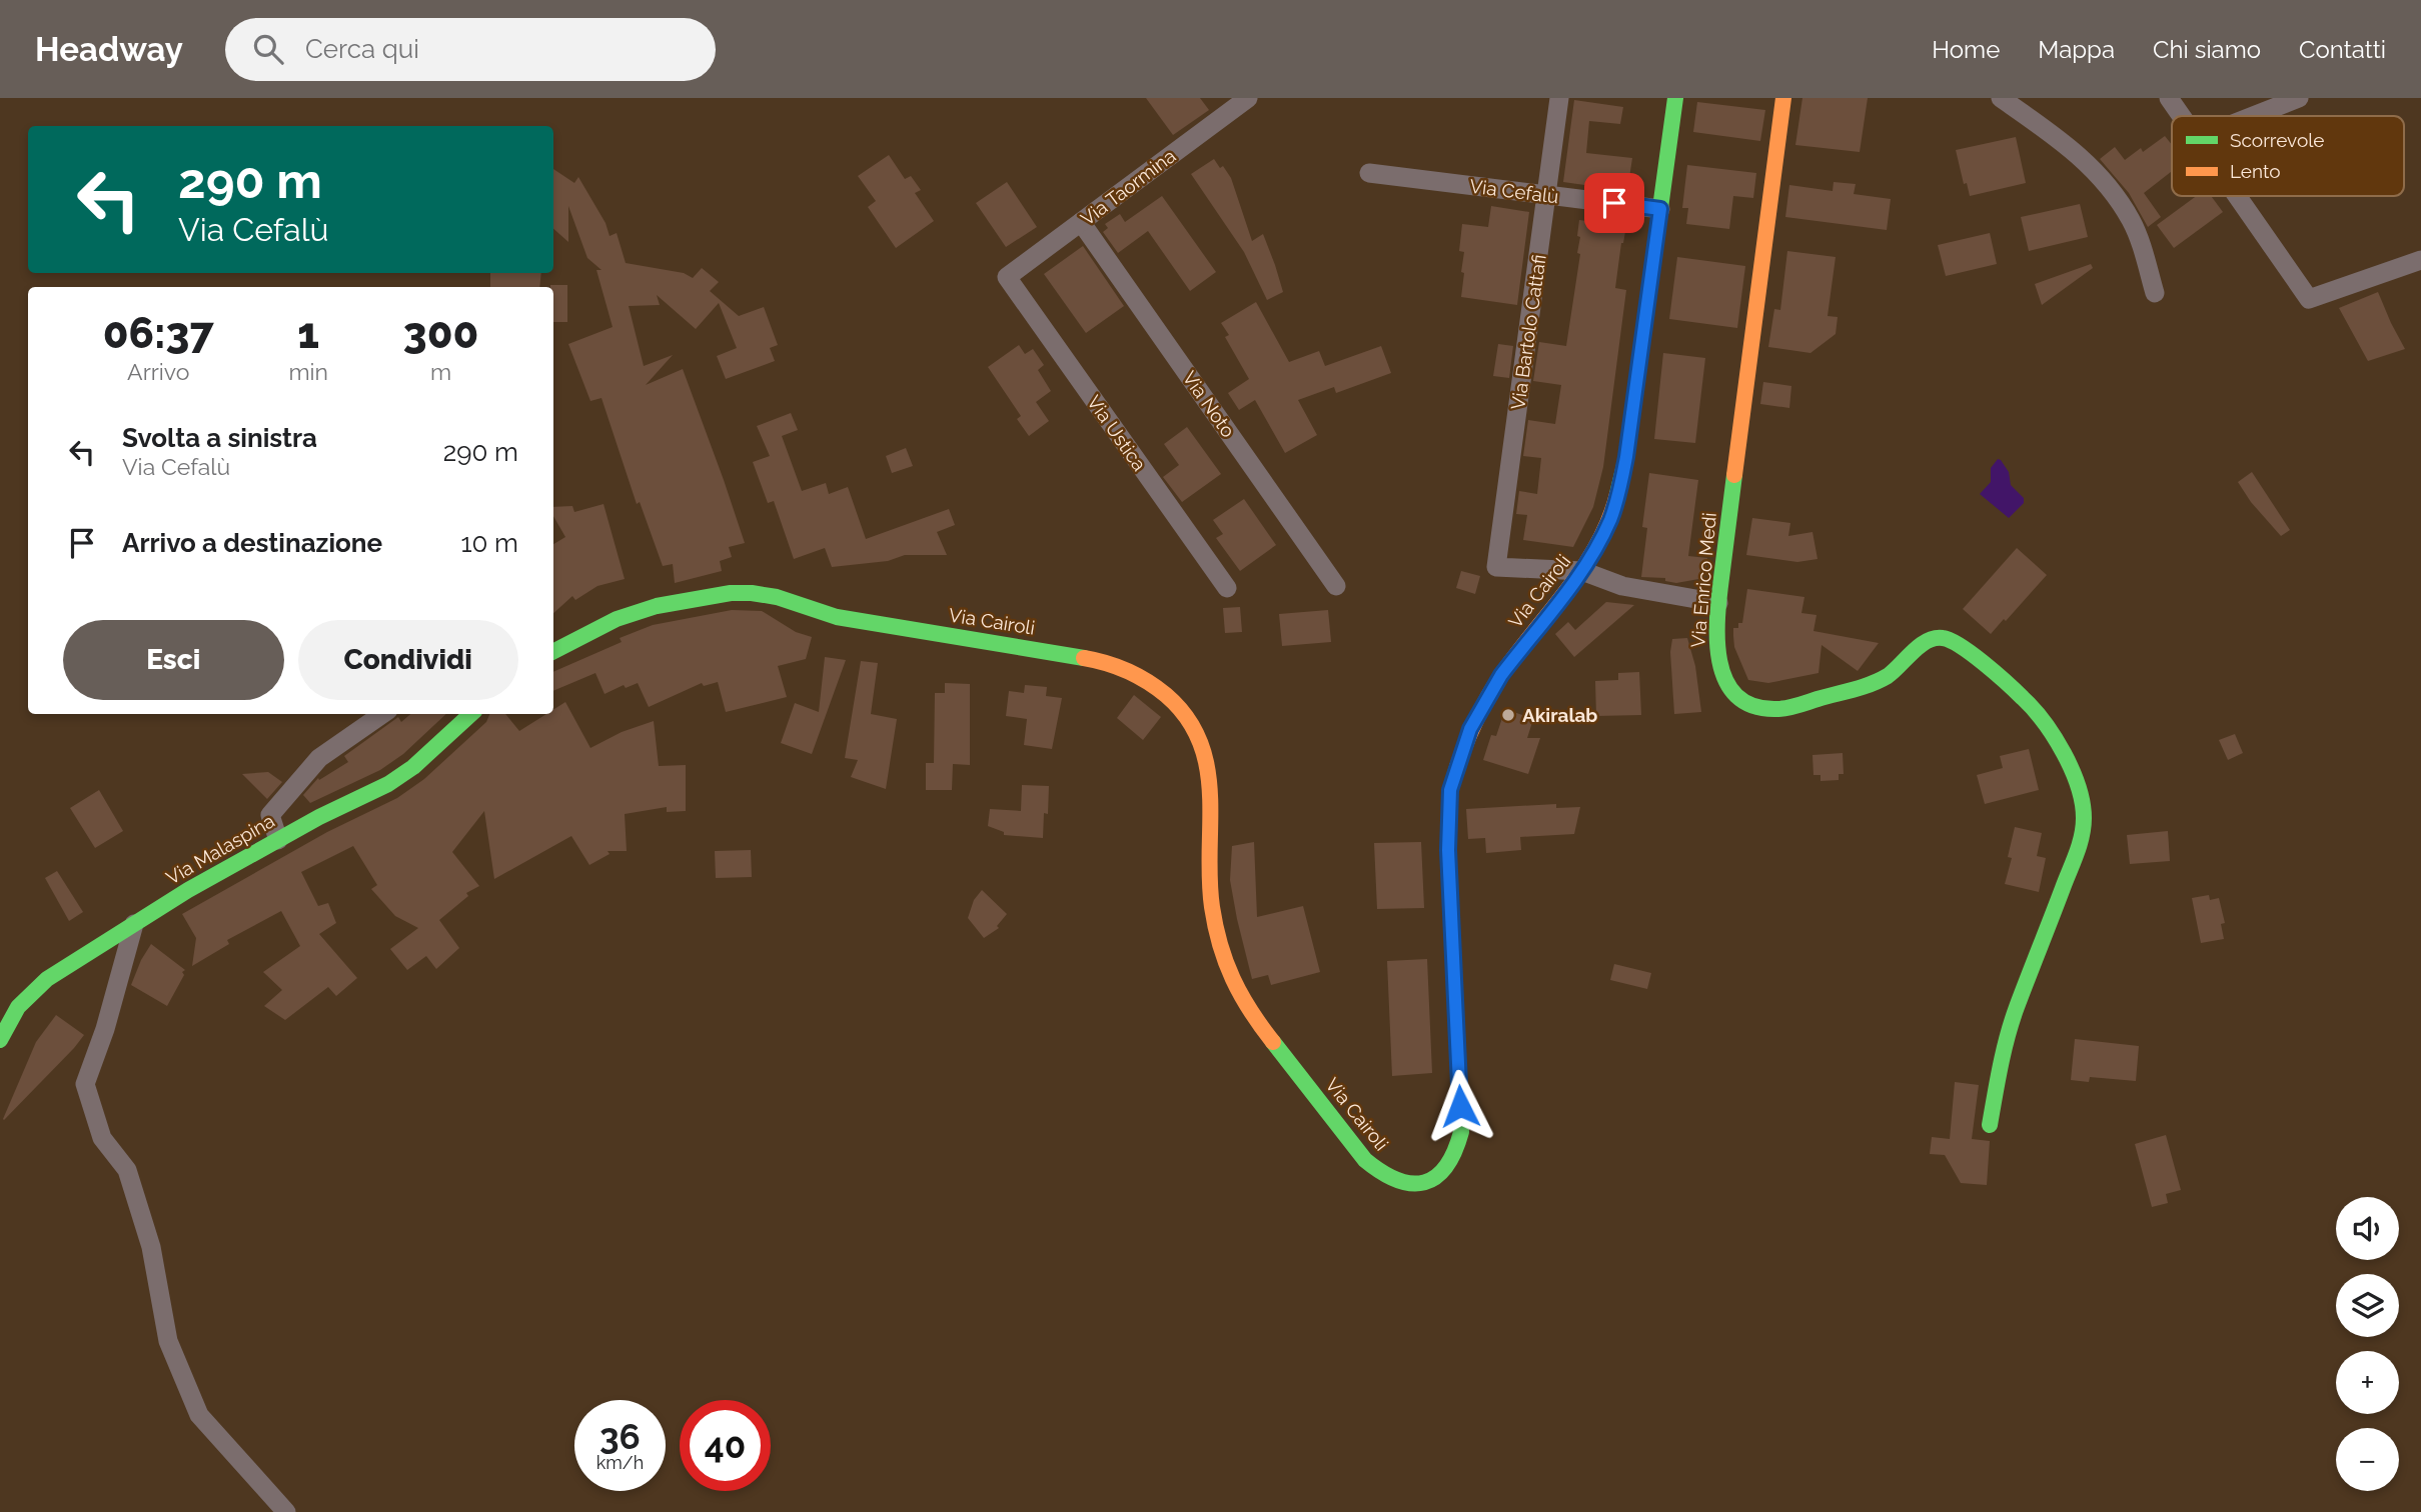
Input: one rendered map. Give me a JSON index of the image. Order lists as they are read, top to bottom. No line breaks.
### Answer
{"streets":{"street":["Via Taormina","Via Cefalù","Via Bartolo Cattafi","Via Noto","Via Ustica","Via Enrico Medi","Via Cairoli","Via Malaspina"]},"crossings":[["Via Taormina","Via Noto"],["Via Taormina","Via Ustica"],["Via Cefalù","Via Bartolo Cattafi"],["Via Cefalù","Via Cairoli"],["Via Bartolo Cattafi","Via Cairoli"]],"places":["Akiralab"],"legend":["Scorrevole","Lento"],"page":{"header":"Headway","search":"Cerca qui","nav":["Home","Mappa","Chi siamo","Contatti"],"turn":["290 m","Via Cefalù"],"eta":["06:37","Arrivo","1","min","300","m"],"list":[{"name":"Svolta a sinistra","note":"Via Cefalù","value":"290 m"},{"name":"Arrivo a destinazione","value":"10 m"}],"buttons":["Esci","Condividi"],"map_buttons":["+","−"],"speed":"36 km/h","limit":"40"}}
